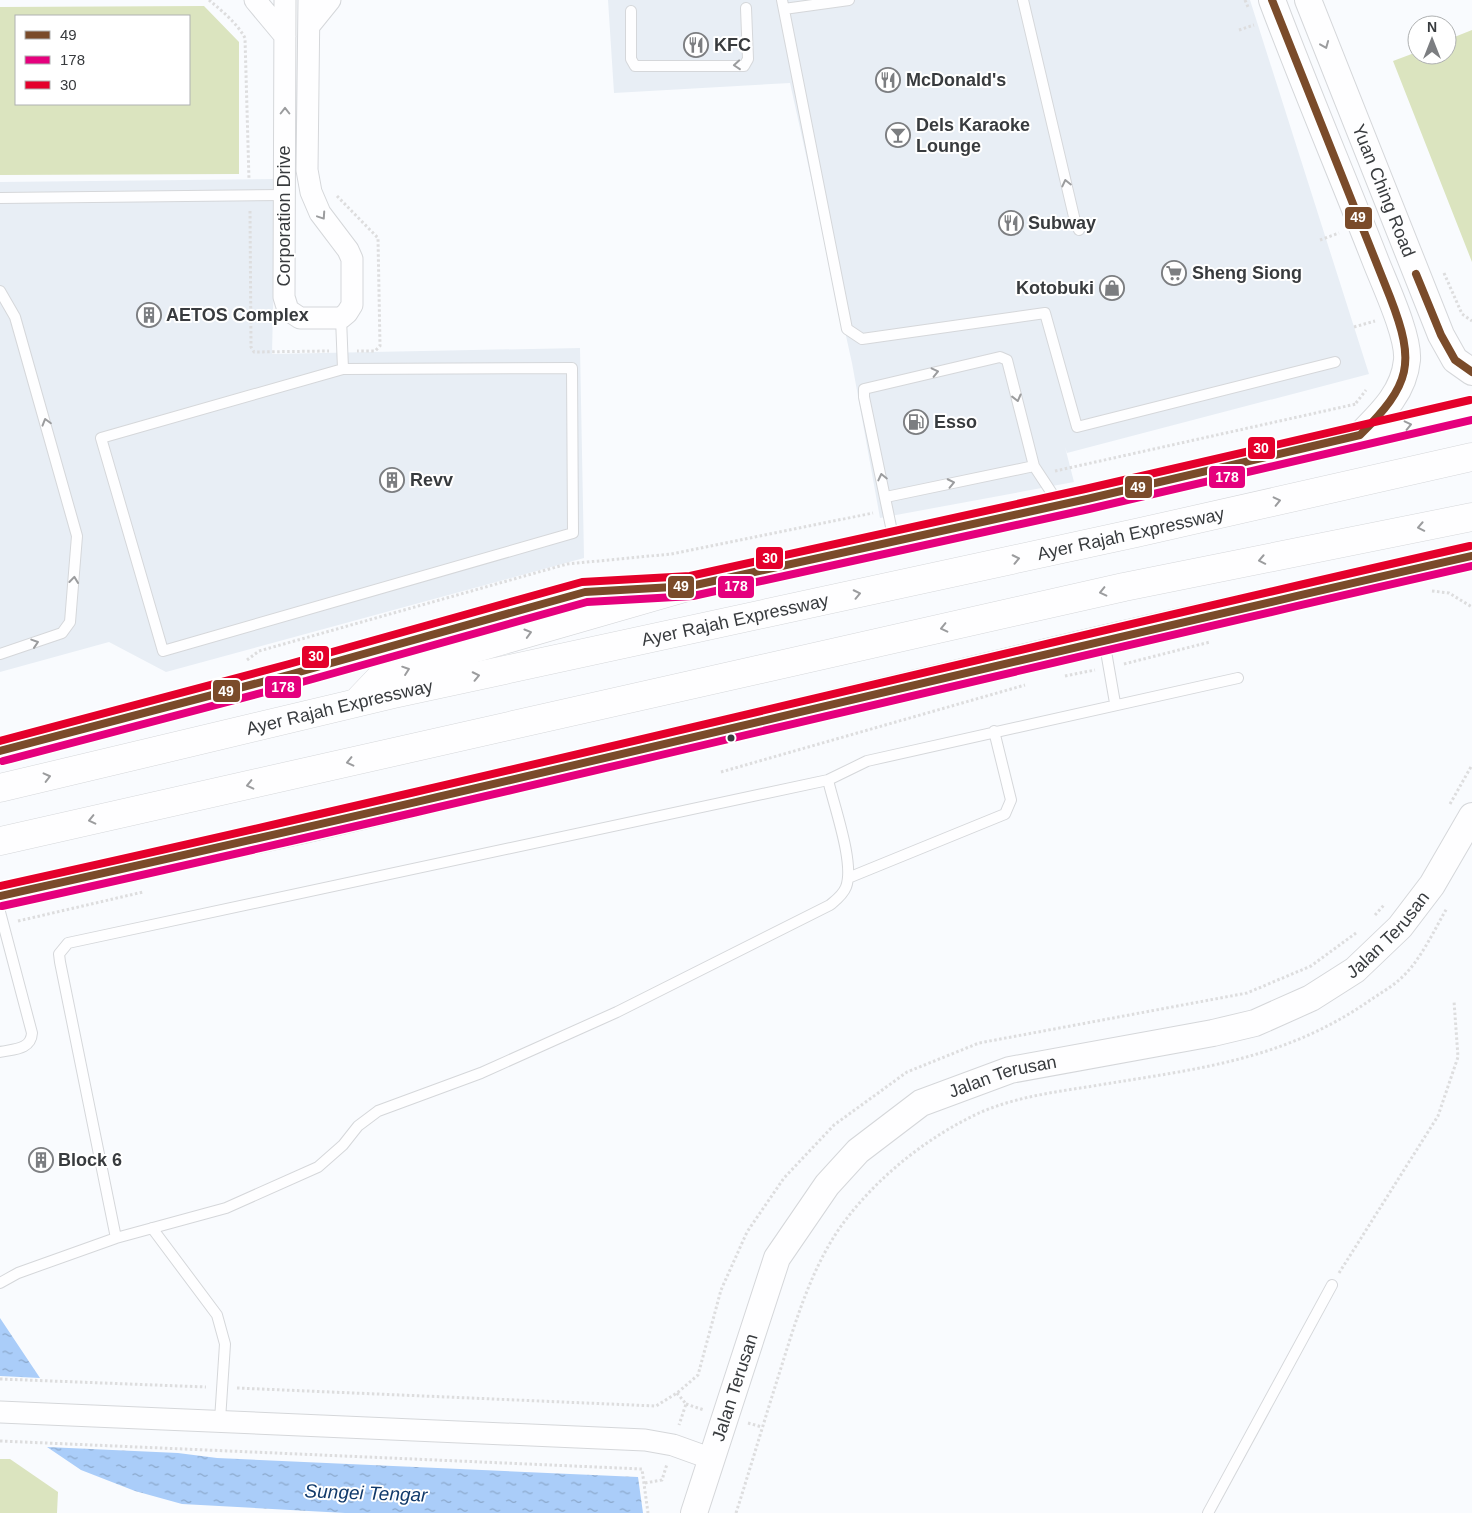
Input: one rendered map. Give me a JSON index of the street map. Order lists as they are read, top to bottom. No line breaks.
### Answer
{"streets":{"main road":["Ayer Rajah Expressway"],"street":["Yuan Ching Road","Corporation Drive","Jalan Terusan"]},"water":["Sungei Tengar"],"places":{"restaurant":["KFC","McDonald's","Subway"],"bar":["Dels Karaoke Lounge"],"supermarket":["Sheng Siong"],"shop":["Kotobuki"],"building":["AETOS Complex","Revv","Block 6"],"fuel station":["Esso"]},"lines":["transit line 49","transit line 30","transit line 178"],"legend":["49","178","30"],"north":"top"}
